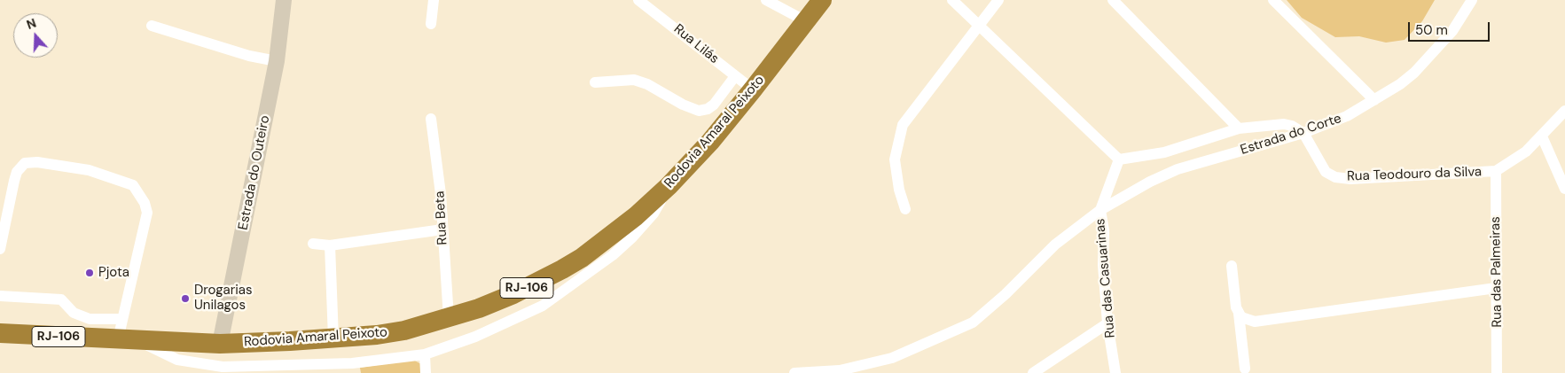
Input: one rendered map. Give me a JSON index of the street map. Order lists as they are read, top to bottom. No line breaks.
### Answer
{"streets":{"highway":["Rodovia Amaral Peixoto","RJ-106"],"street":["Rua Lilás","Estrada do Corte","Estrada do Outeiro","Rua Teodouro da Silva","Rua Beta","Rua das Palmeiras","Rua das Casuarinas"]},"crossings":[["Rua Lilás","Rodovia Amaral Peixoto"],["Rodovia Amaral Peixoto","Estrada do Outeiro"],["Rodovia Amaral Peixoto","Rua Beta"],["Estrada do Corte","Rua Teodouro da Silva"],["Estrada do Corte","Rua das Casuarinas"],["Rua Teodouro da Silva","Rua das Palmeiras"]],"places":["Pjota","Drogarias Unilagos"],"scale_bar":"50 m","north":"top"}
